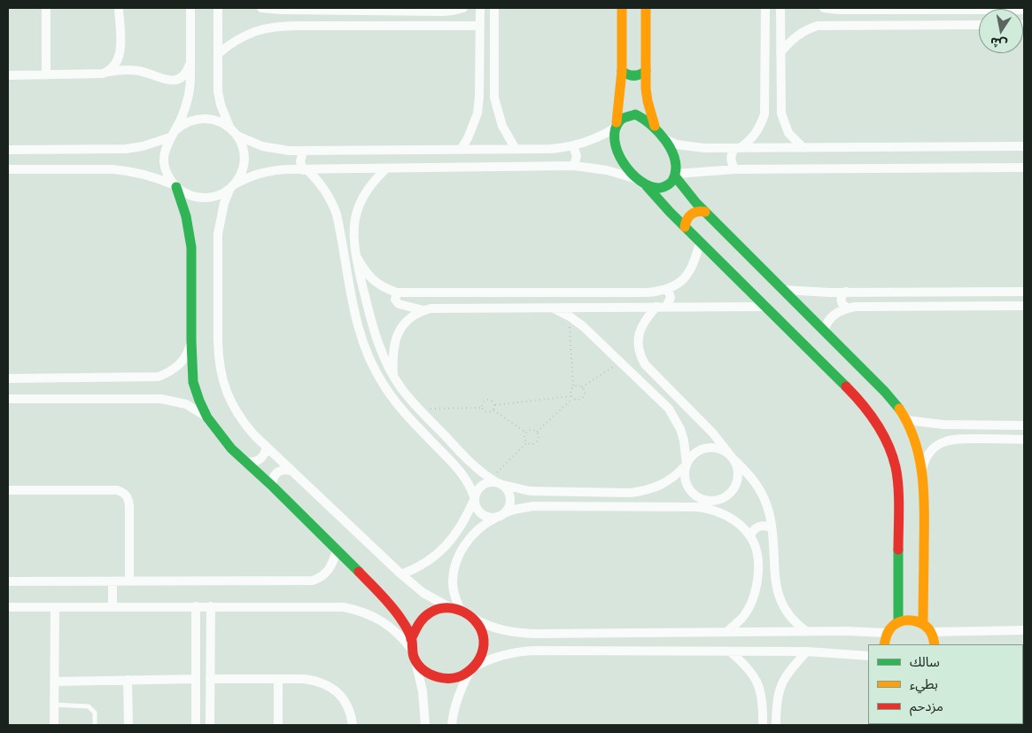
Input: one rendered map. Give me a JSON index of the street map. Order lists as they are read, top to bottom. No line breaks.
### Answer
{"legend":["سالك","بطيء","مزدحم"],"north":"bottom"}
